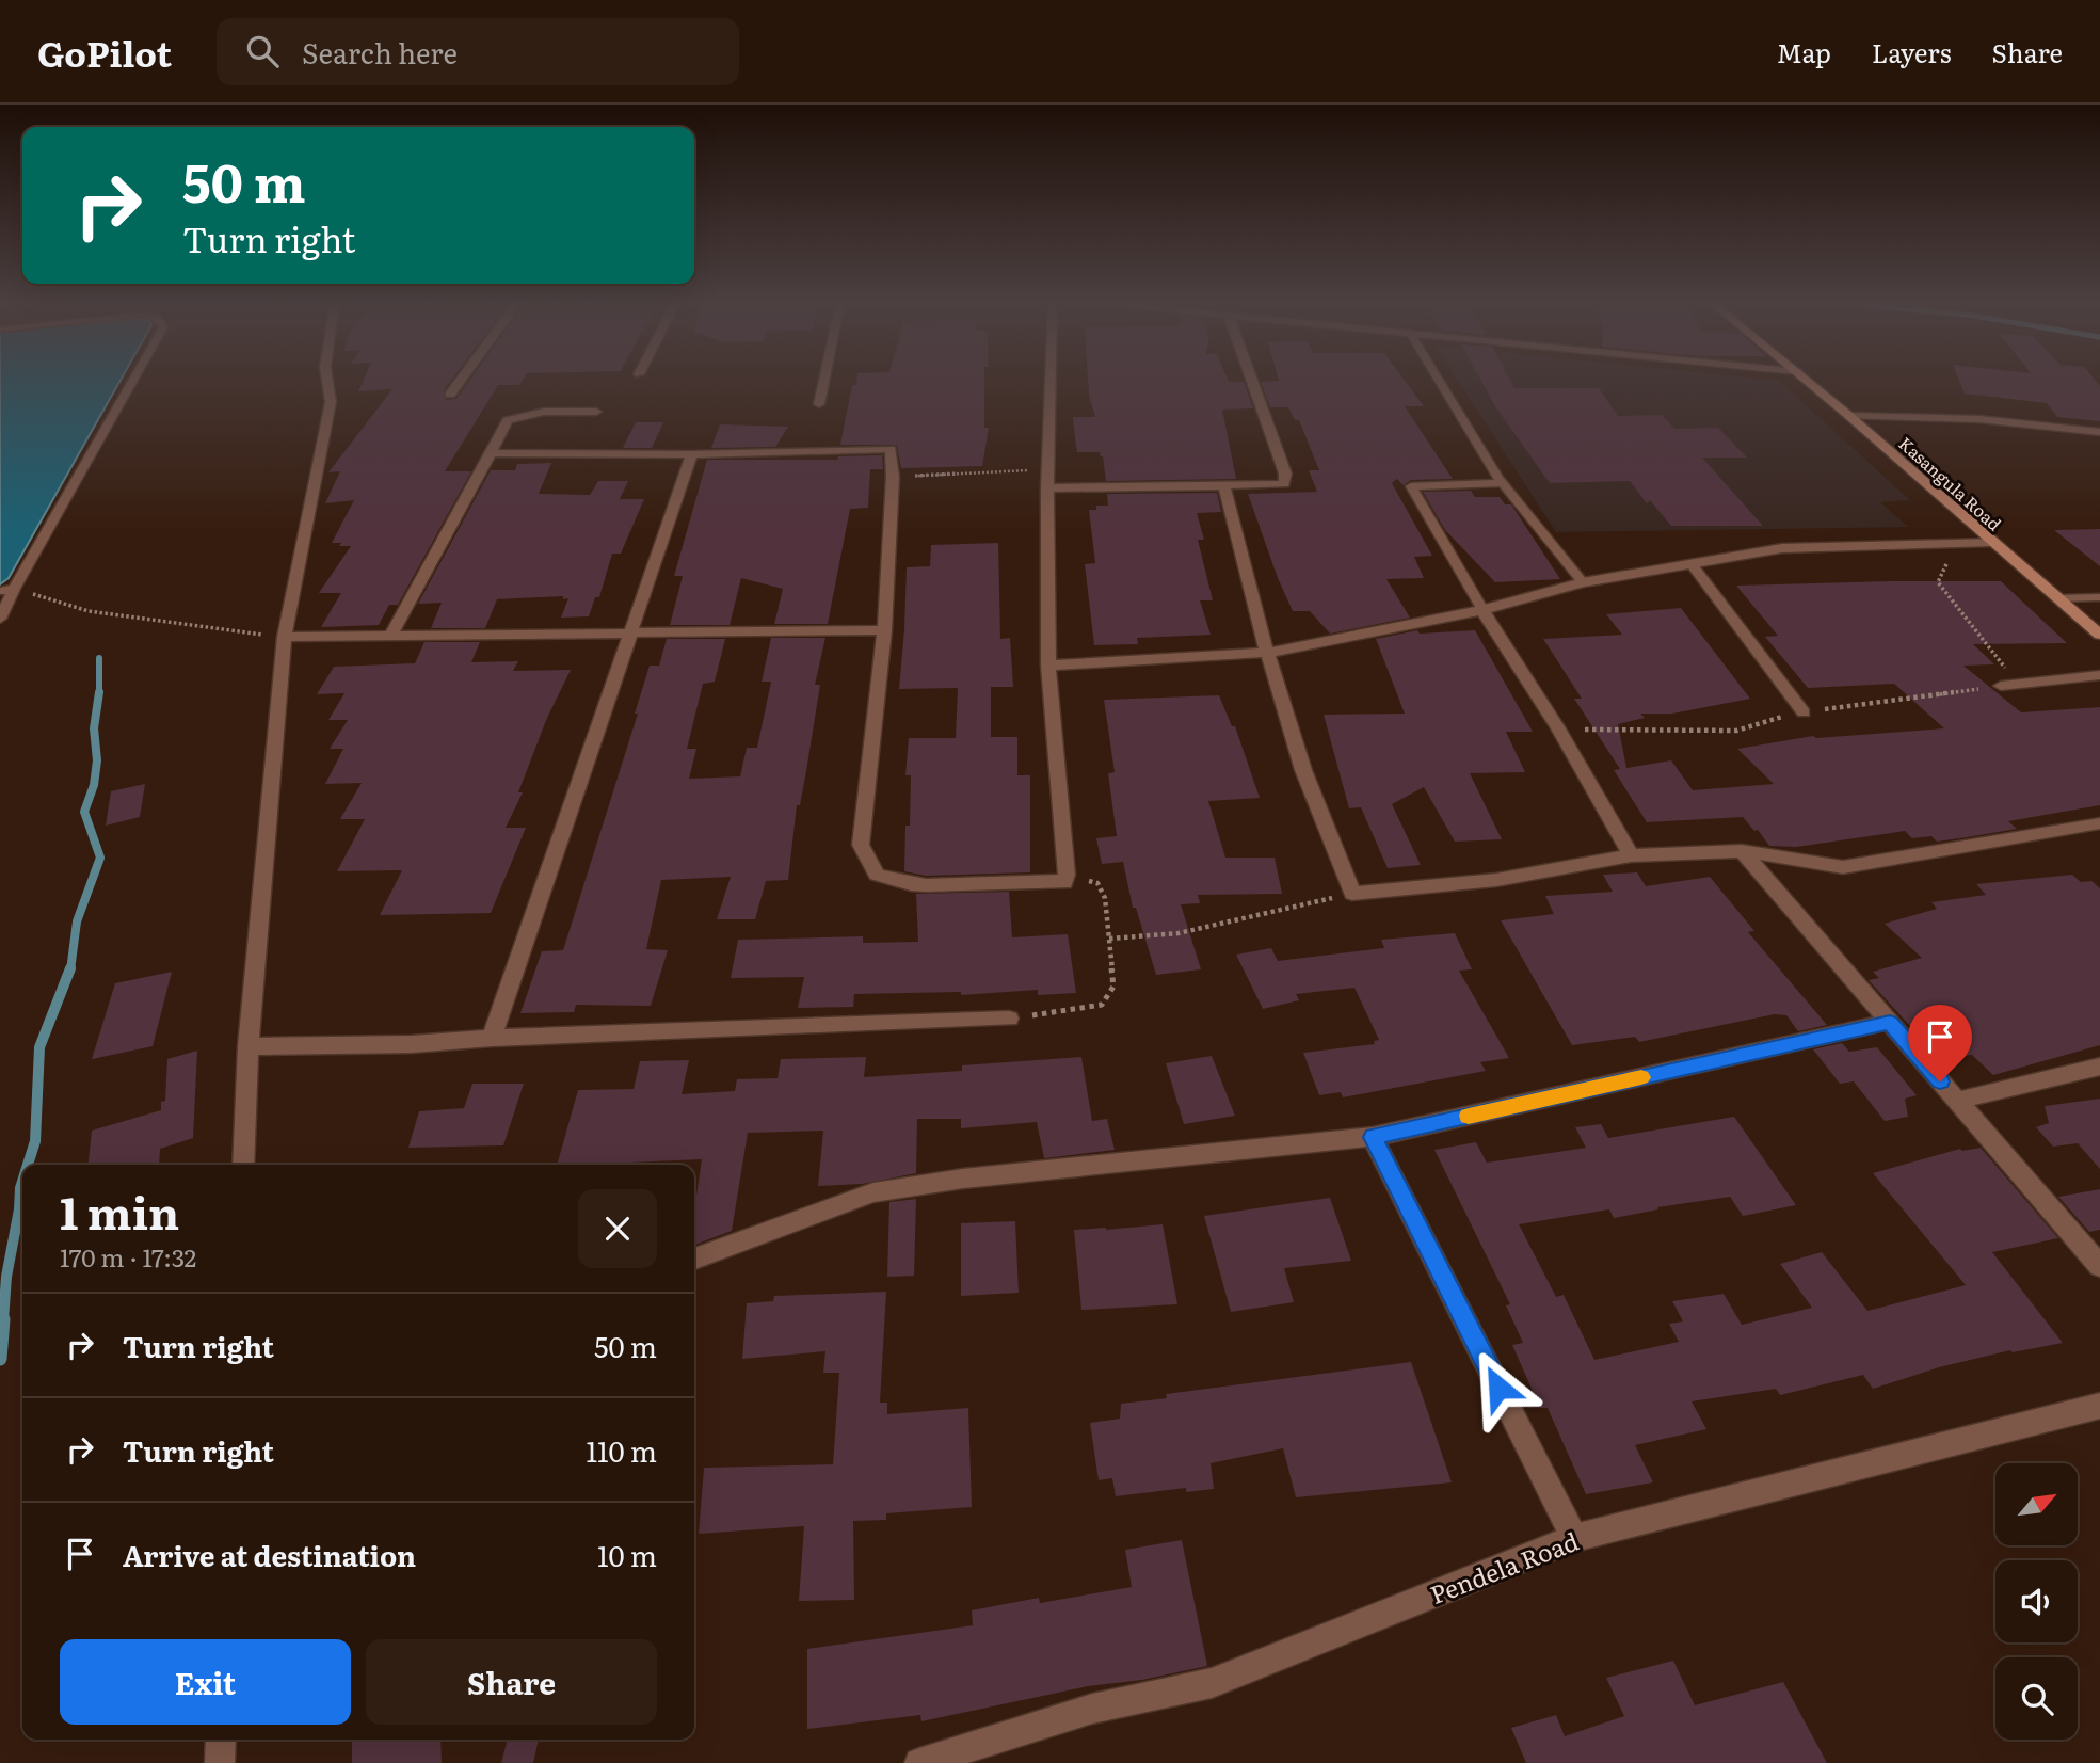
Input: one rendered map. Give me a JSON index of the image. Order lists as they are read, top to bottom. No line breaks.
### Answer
{"streets":{"main road":["Kasangula Road"],"street":["Pendela Road"]},"north":"top right","page":{"header":"GoPilot","search":"Search here","nav":["Map","Layers","Share"],"turn":["50 m","Turn right"],"heading":["1 min","170 m · 17:32"],"list":[{"name":"Turn right","value":"50 m"},{"name":"Turn right","value":"110 m"},{"name":"Arrive at destination","value":"10 m"}],"buttons":["Exit","Share"]}}
